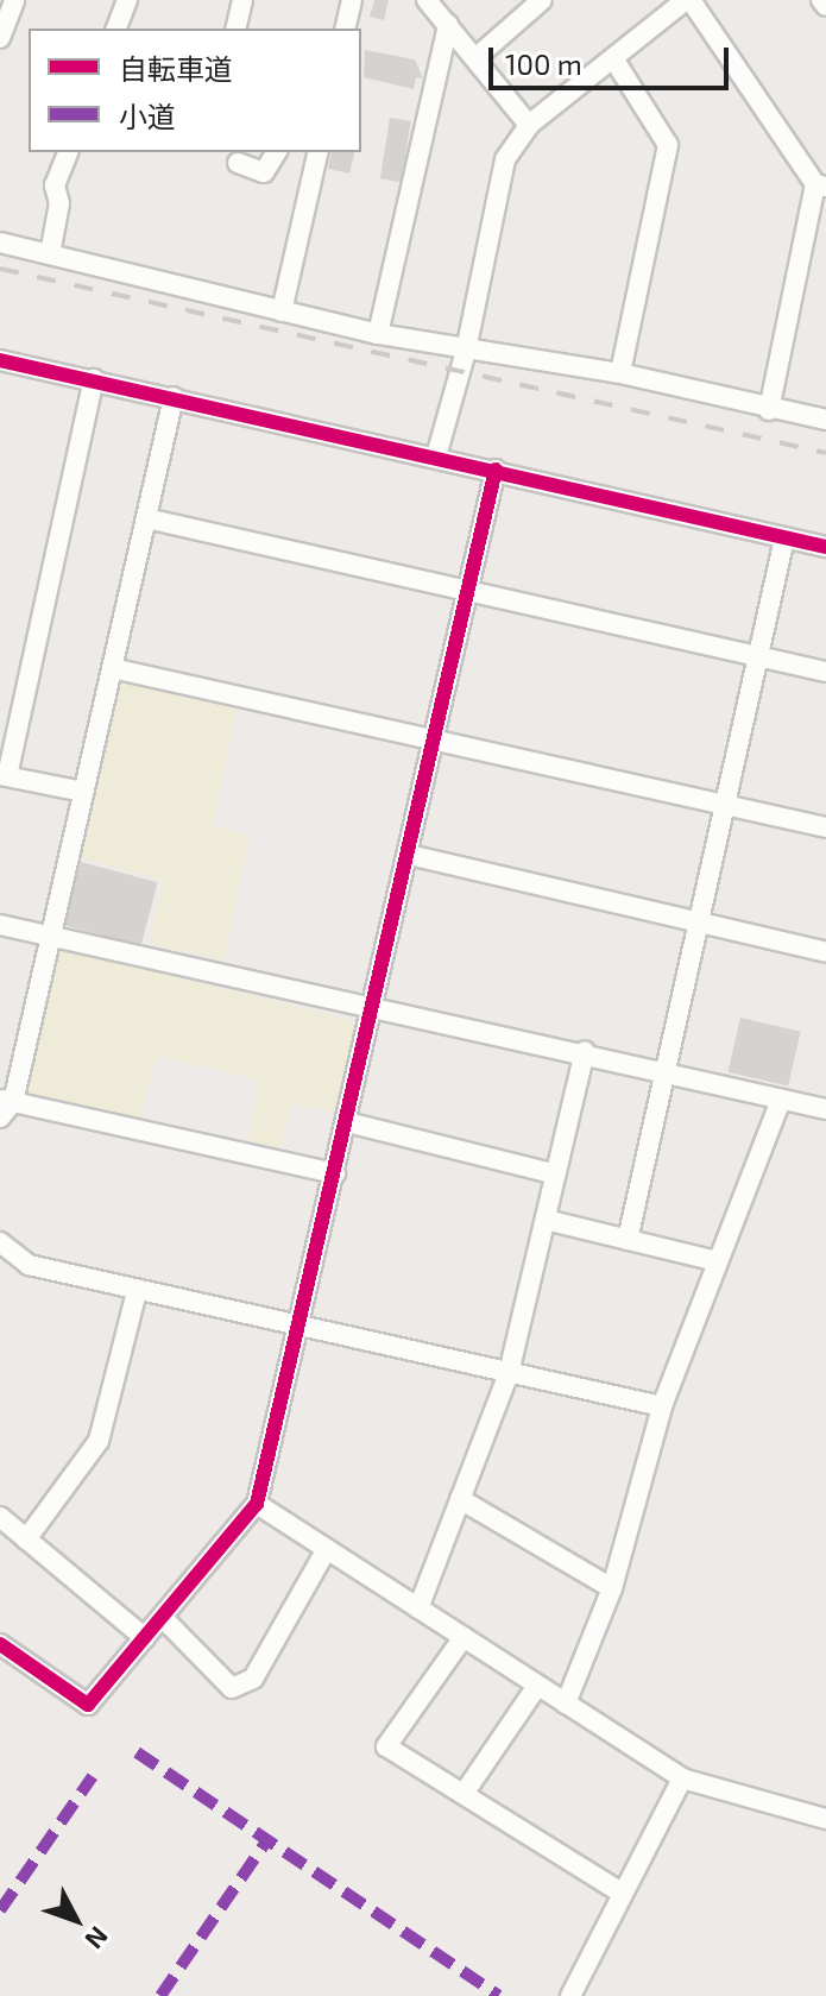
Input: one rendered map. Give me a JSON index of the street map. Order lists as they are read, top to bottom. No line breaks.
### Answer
{"legend":["自転車道","小道"],"scale_bar":"100 m","north":"bottom right"}
